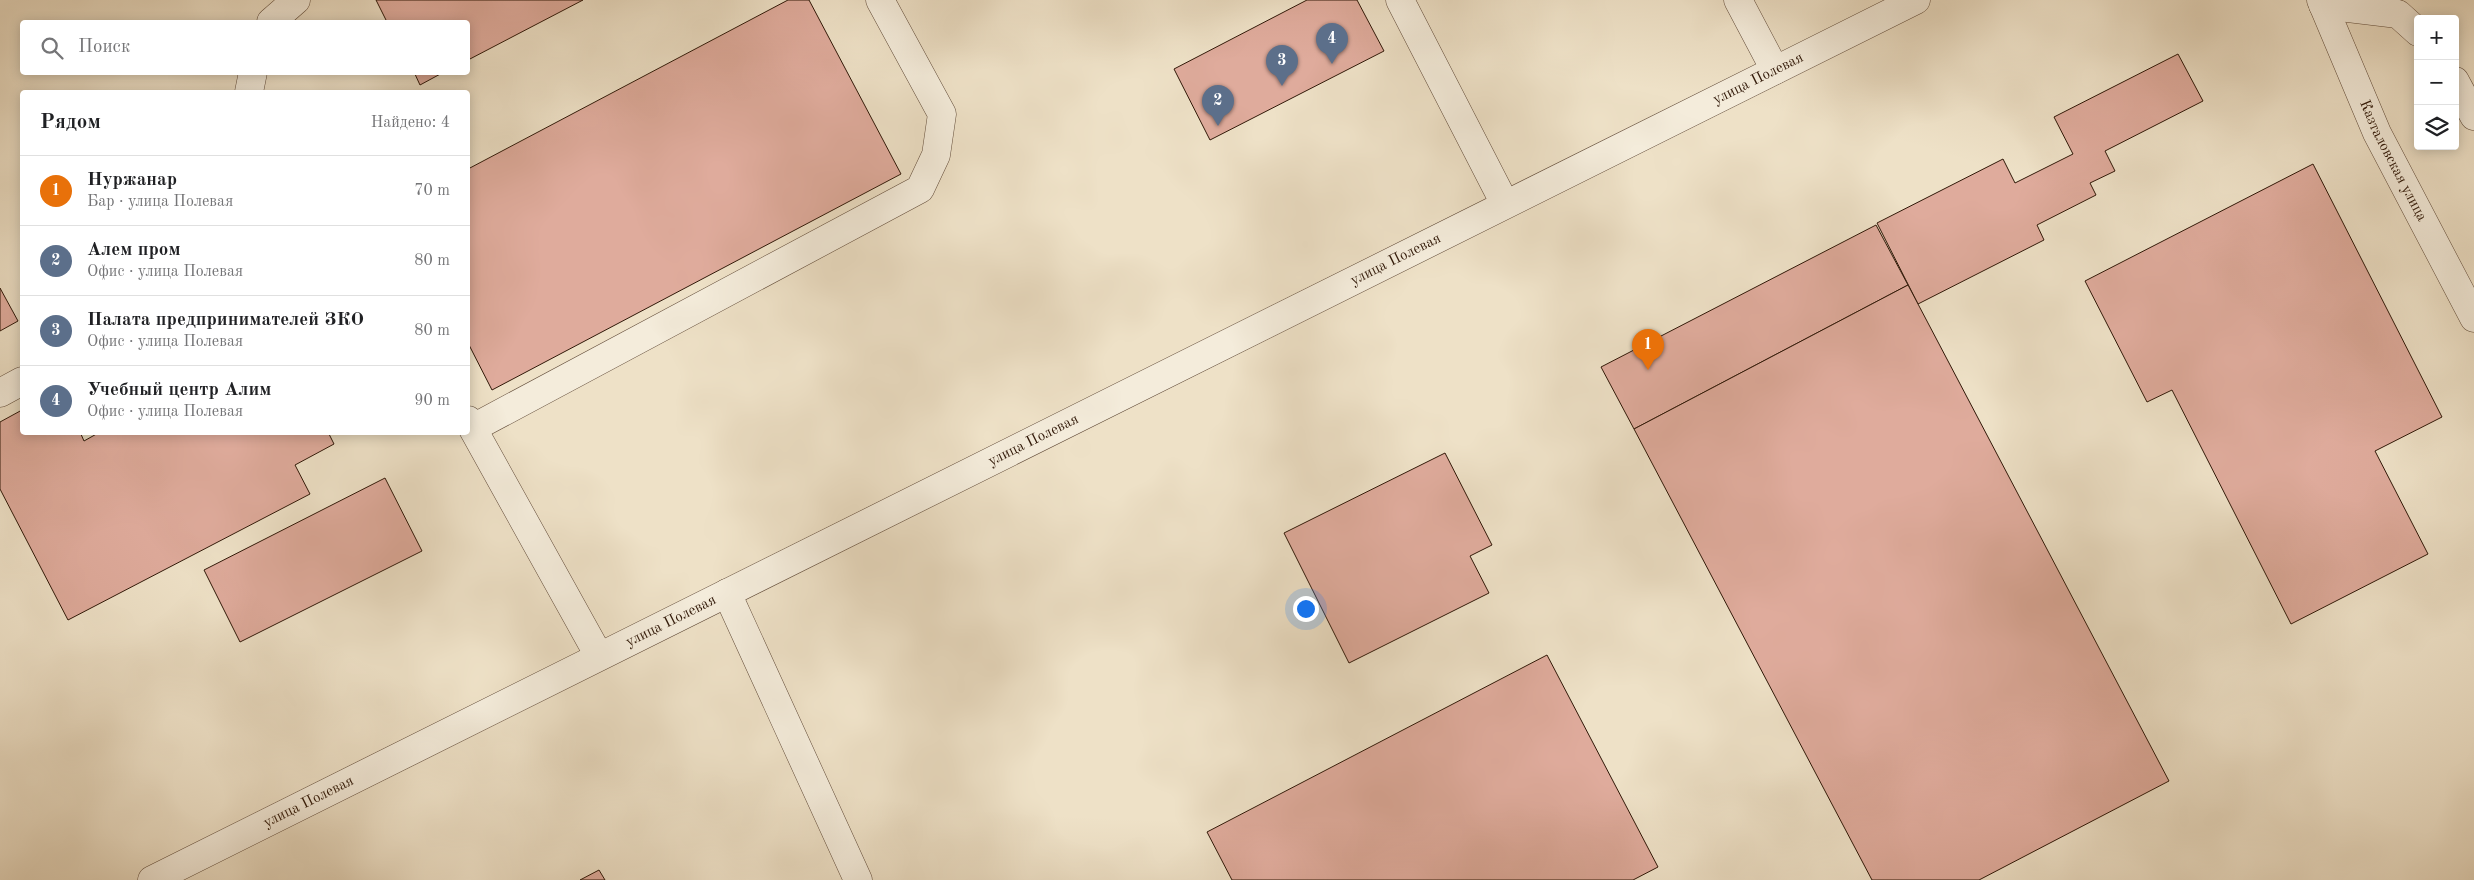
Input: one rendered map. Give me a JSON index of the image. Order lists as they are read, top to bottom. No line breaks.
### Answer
{"streets":{"street":["улица Полевая","Казталовская улица"]},"page":{"map_buttons":["+","−"],"search":"Поиск","pins":["4","3","2","1"],"heading":["Рядом","Найдено: 4"],"list":[{"mark":"1","name":"Нуржанар","note":"Бар · улица Полевая","value":"70 m"},{"mark":"2","name":"Алем пром","note":"Офис · улица Полевая","value":"80 m"},{"mark":"3","name":"Палата предпринимателей ЗКО","note":"Офис · улица Полевая","value":"80 m"},{"mark":"4","name":"Учебный центр Алим","note":"Офис · улица Полевая","value":"90 m"}]}}
